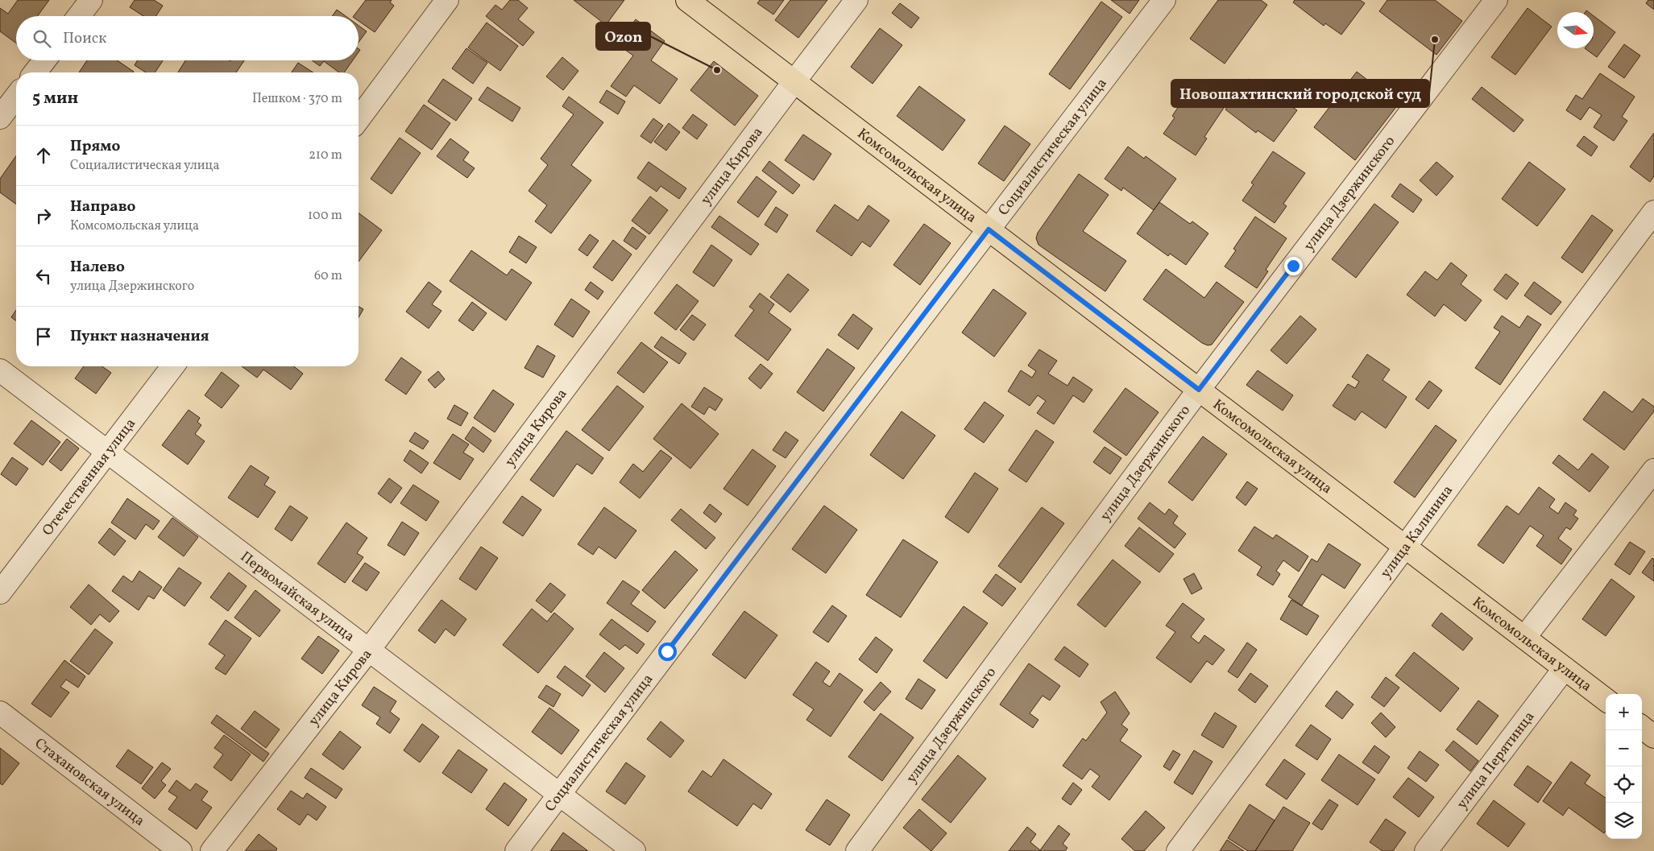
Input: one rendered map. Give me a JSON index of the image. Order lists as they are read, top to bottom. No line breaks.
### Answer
{"streets":{"main road":["Комсомольская улица"],"street":["Социалистическая улица","улица Кирова","улица Дзержинского","Отечественная улица","улица Калинина","Первомайская улица","улица Перятинца","Стахановская улица"]},"crossings":[["Социалистическая улица","Комсомольская улица"],["Социалистическая улица","Первомайская улица"],["улица Кирова","Комсомольская улица"],["улица Кирова","Первомайская улица"],["Комсомольская улица","улица Дзержинского"],["Комсомольская улица","улица Калинина"],["Комсомольская улица","улица Перятинца"],["Отечественная улица","Первомайская улица"]],"places":["Новошахтинский городской суд","Ozon"],"north":"right","page":{"search":"Поиск","heading":["5 мин","Пешком · 370 m"],"list":[["Прямо","Социалистическая улица","210 m"],["Направо","Комсомольская улица","100 m"],["Налево","улица Дзержинского","60 m"],"Пункт назначения"],"map_buttons":["+","−"]}}
